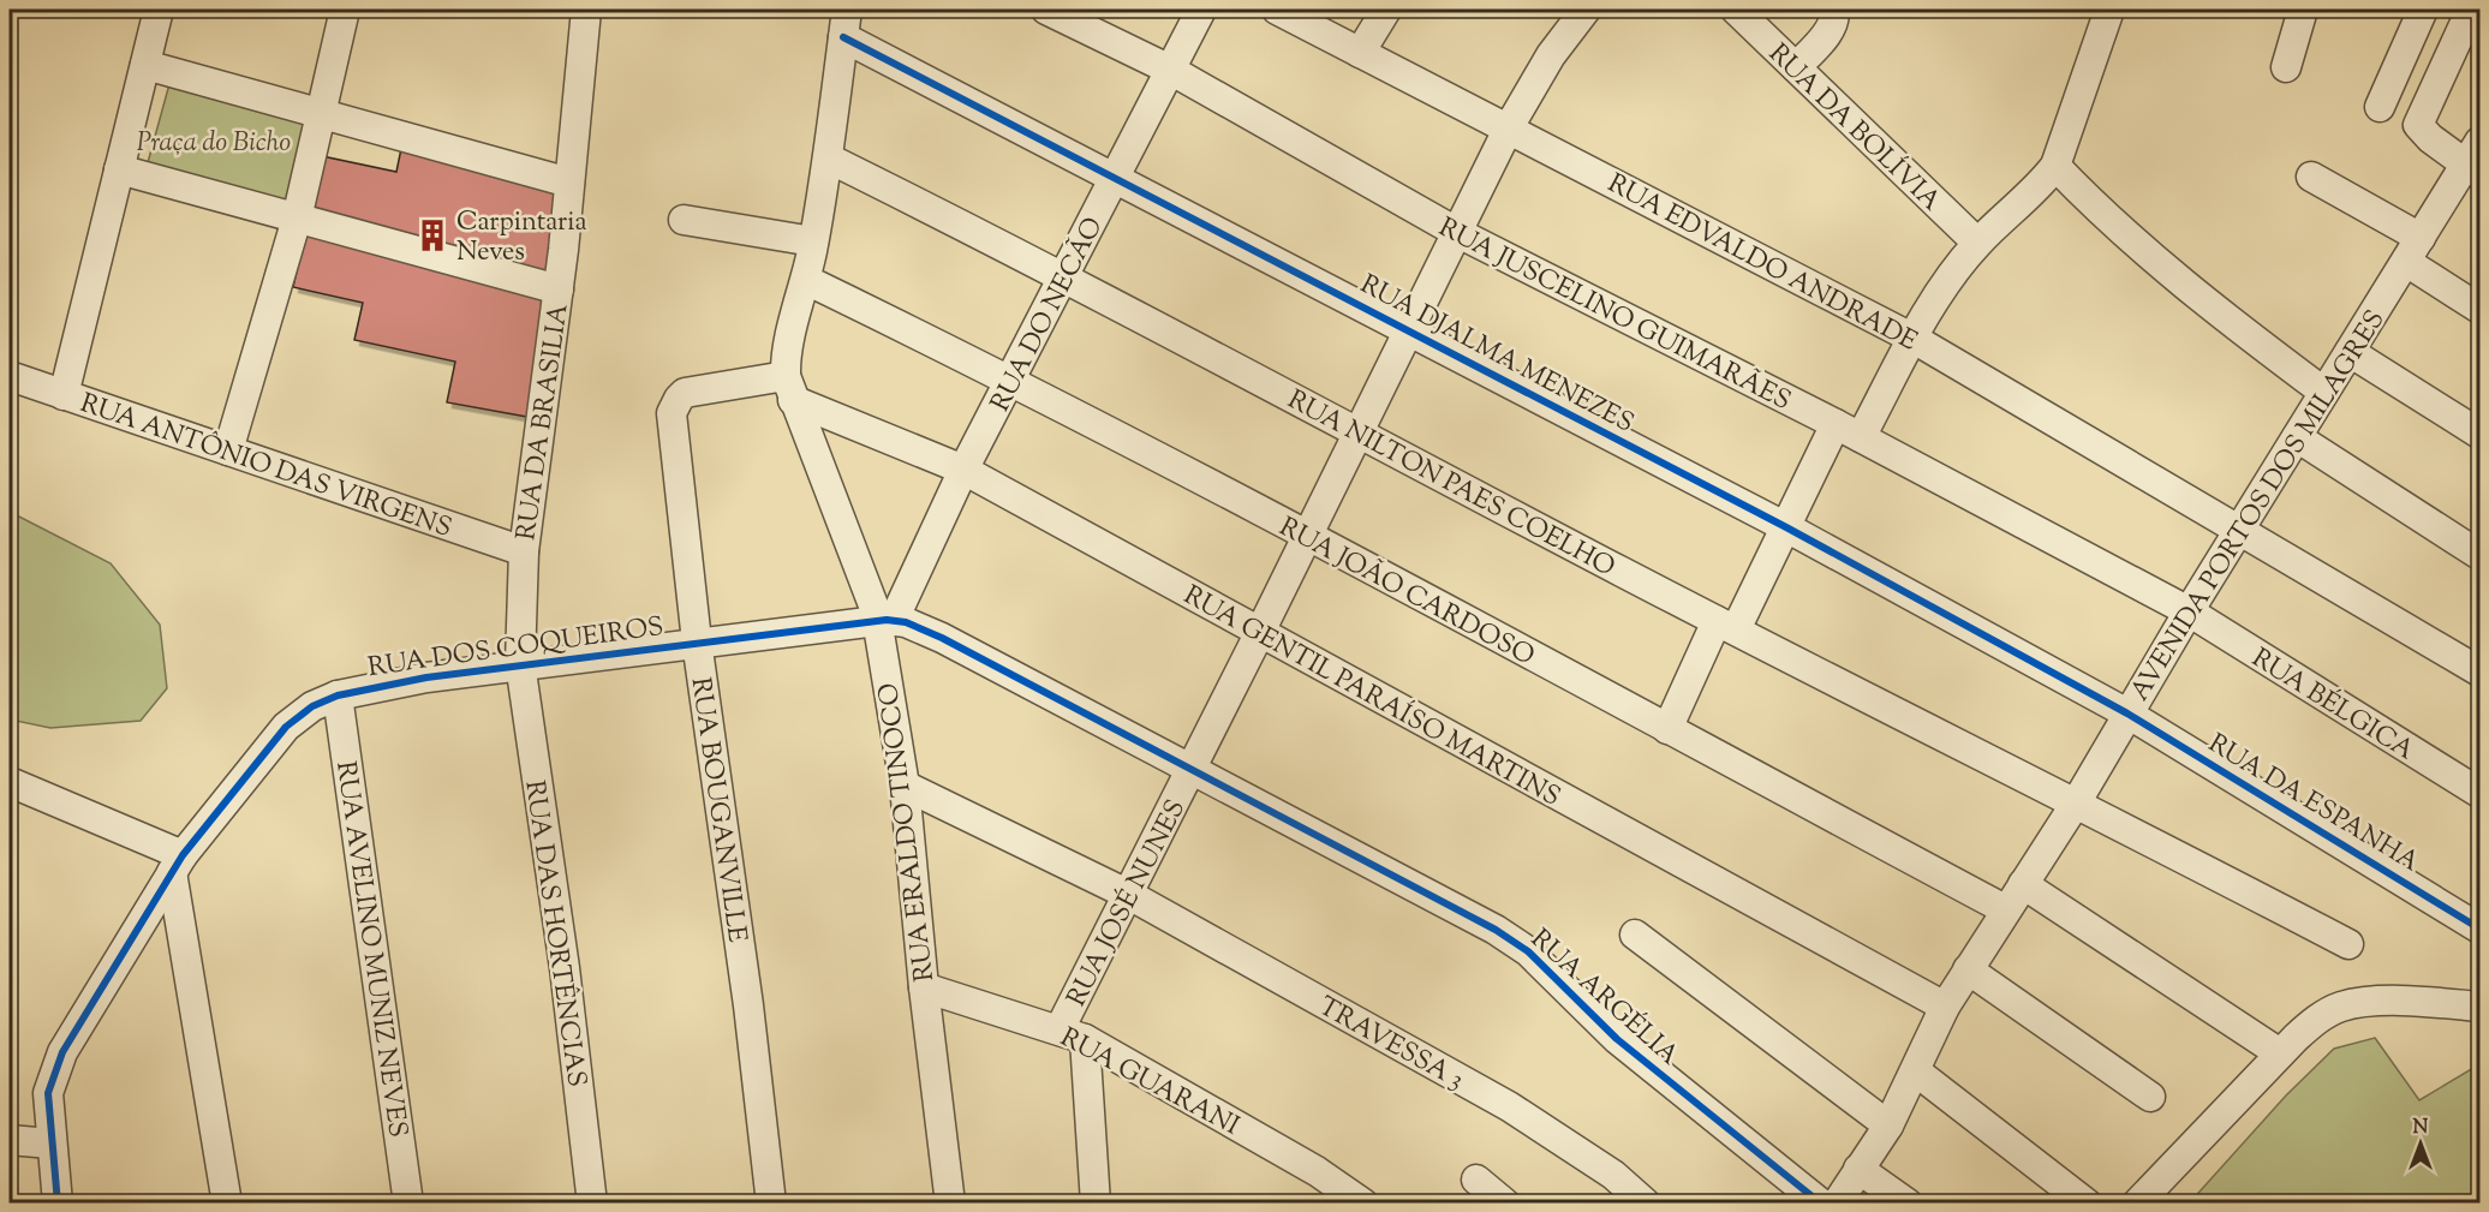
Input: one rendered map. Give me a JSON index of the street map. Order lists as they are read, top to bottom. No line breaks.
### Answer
{"streets":{"street":["RUA DA BOLÍVIA","RUA EDVALDO ANDRADE","RUA JUSCELINO GUIMARÃES","RUA DO NECÃO","RUA DJALMA MENEZES","RUA DA BRASILIA","RUA ANTÔNIO DAS VIRGENS","RUA NILTON PAES COELHO","AVENIDA PORTOS DOS MILAGRES","RUA JOÃO CARDOSO","RUA DOS COQUEIROS","RUA GENTIL PARAÍSO MARTINS","RUA BÉLGICA","RUA DA ESPANHA","RUA BOUGANVILLE","RUA ERALDO TINOCO","RUA JOSÉ NUNES","RUA DAS HORTÊNCIAS","RUA AVELINO MUNIZ NEVES","RUA ARGÉLIA","TRAVESSA 3","RUA GUARANI"]},"crossings":[["RUA EDVALDO ANDRADE","AVENIDA PORTOS DOS MILAGRES"],["RUA EDVALDO ANDRADE","RUA JOSÉ NUNES"],["RUA JUSCELINO GUIMARÃES","RUA DO NECÃO"],["RUA JUSCELINO GUIMARÃES","AVENIDA PORTOS DOS MILAGRES"],["RUA JUSCELINO GUIMARÃES","RUA BÉLGICA"],["RUA JUSCELINO GUIMARÃES","RUA JOSÉ NUNES"],["RUA DO NECÃO","RUA DJALMA MENEZES"],["RUA DO NECÃO","RUA NILTON PAES COELHO"],["RUA DO NECÃO","RUA JOÃO CARDOSO"],["RUA DO NECÃO","RUA DOS COQUEIROS"],["RUA DO NECÃO","RUA GENTIL PARAÍSO MARTINS"],["RUA DO NECÃO","RUA ERALDO TINOCO"],["RUA DO NECÃO","RUA ARGÉLIA"],["RUA DJALMA MENEZES","AVENIDA PORTOS DOS MILAGRES"],["RUA DJALMA MENEZES","RUA DA ESPANHA"],["RUA DJALMA MENEZES","RUA ERALDO TINOCO"],["RUA DJALMA MENEZES","RUA JOSÉ NUNES"],["RUA DA BRASILIA","RUA ANTÔNIO DAS VIRGENS"],["RUA DA BRASILIA","RUA DOS COQUEIROS"],["RUA DA BRASILIA","RUA DAS HORTÊNCIAS"],["RUA NILTON PAES COELHO","AVENIDA PORTOS DOS MILAGRES"],["RUA NILTON PAES COELHO","RUA ERALDO TINOCO"],["RUA NILTON PAES COELHO","RUA JOSÉ NUNES"],["AVENIDA PORTOS DOS MILAGRES","RUA JOÃO CARDOSO"],["AVENIDA PORTOS DOS MILAGRES","RUA GENTIL PARAÍSO MARTINS"],["AVENIDA PORTOS DOS MILAGRES","RUA BÉLGICA"],["AVENIDA PORTOS DOS MILAGRES","RUA DA ESPANHA"],["RUA JOÃO CARDOSO","RUA ERALDO TINOCO"],["RUA JOÃO CARDOSO","RUA JOSÉ NUNES"],["RUA DOS COQUEIROS","RUA BOUGANVILLE"],["RUA DOS COQUEIROS","RUA ERALDO TINOCO"],["RUA DOS COQUEIROS","RUA DAS HORTÊNCIAS"],["RUA DOS COQUEIROS","RUA AVELINO MUNIZ NEVES"],["RUA DOS COQUEIROS","RUA ARGÉLIA"],["RUA GENTIL PARAÍSO MARTINS","RUA BOUGANVILLE"],["RUA GENTIL PARAÍSO MARTINS","RUA ERALDO TINOCO"],["RUA GENTIL PARAÍSO MARTINS","RUA JOSÉ NUNES"],["RUA BOUGANVILLE","RUA ERALDO TINOCO"],["RUA ERALDO TINOCO","RUA ARGÉLIA"],["RUA ERALDO TINOCO","TRAVESSA 3"],["RUA ERALDO TINOCO","RUA GUARANI"],["RUA JOSÉ NUNES","RUA ARGÉLIA"],["RUA JOSÉ NUNES","TRAVESSA 3"],["RUA JOSÉ NUNES","RUA GUARANI"]],"parks":["Praça do Bicho"],"places":{"building":["Carpintaria Neves"]},"north":"top"}
